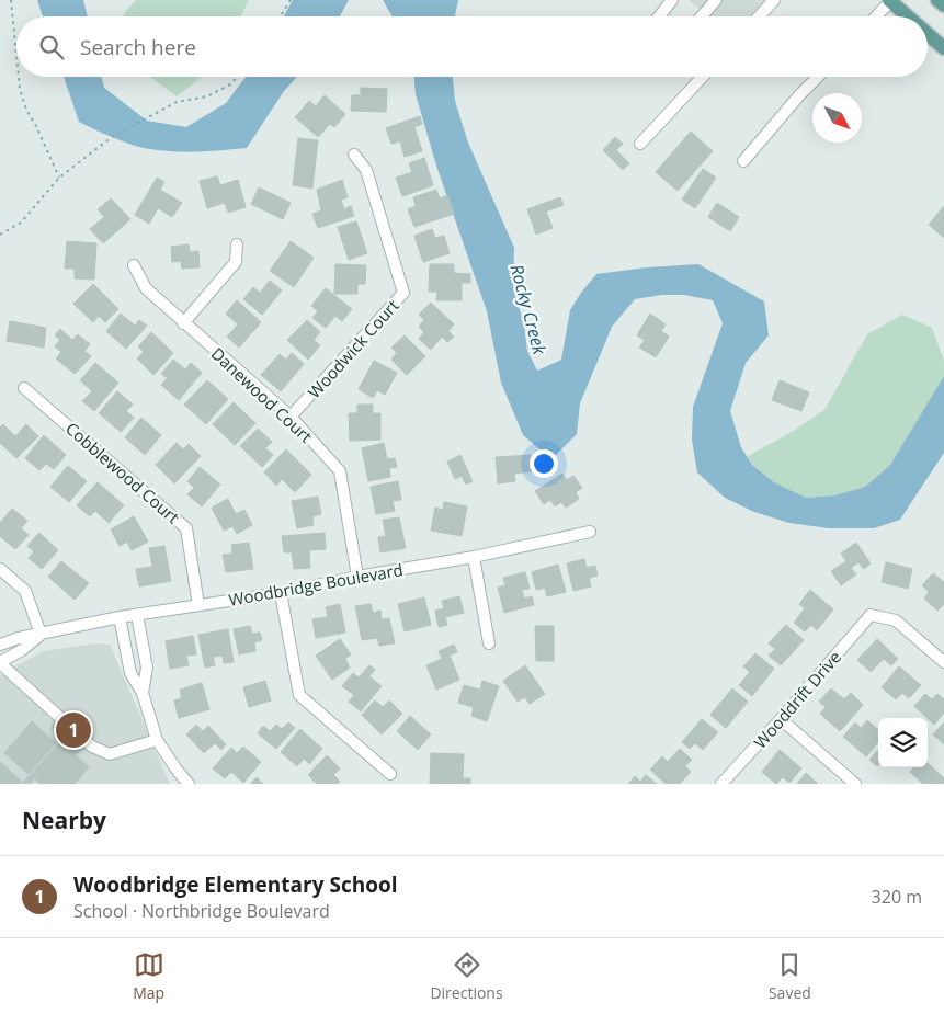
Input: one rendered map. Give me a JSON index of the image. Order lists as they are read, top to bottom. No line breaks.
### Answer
{"streets":{"street":["Woodwick Court","Danewood Court","Cobblewood Court","Woodbridge Boulevard","Wooddrift Drive"]},"crossings":[["Woodwick Court","Danewood Court"],["Danewood Court","Woodbridge Boulevard"],["Cobblewood Court","Woodbridge Boulevard"]],"water":["Rocky Creek"],"north":"bottom right","page":{"search":"Search here","pins":"1","heading":"Nearby","list":[{"mark":"1","name":"Woodbridge Elementary School","note":"School · Northbridge Boulevard","value":"320 m"}],"nav":["Map","Directions","Saved"]}}
